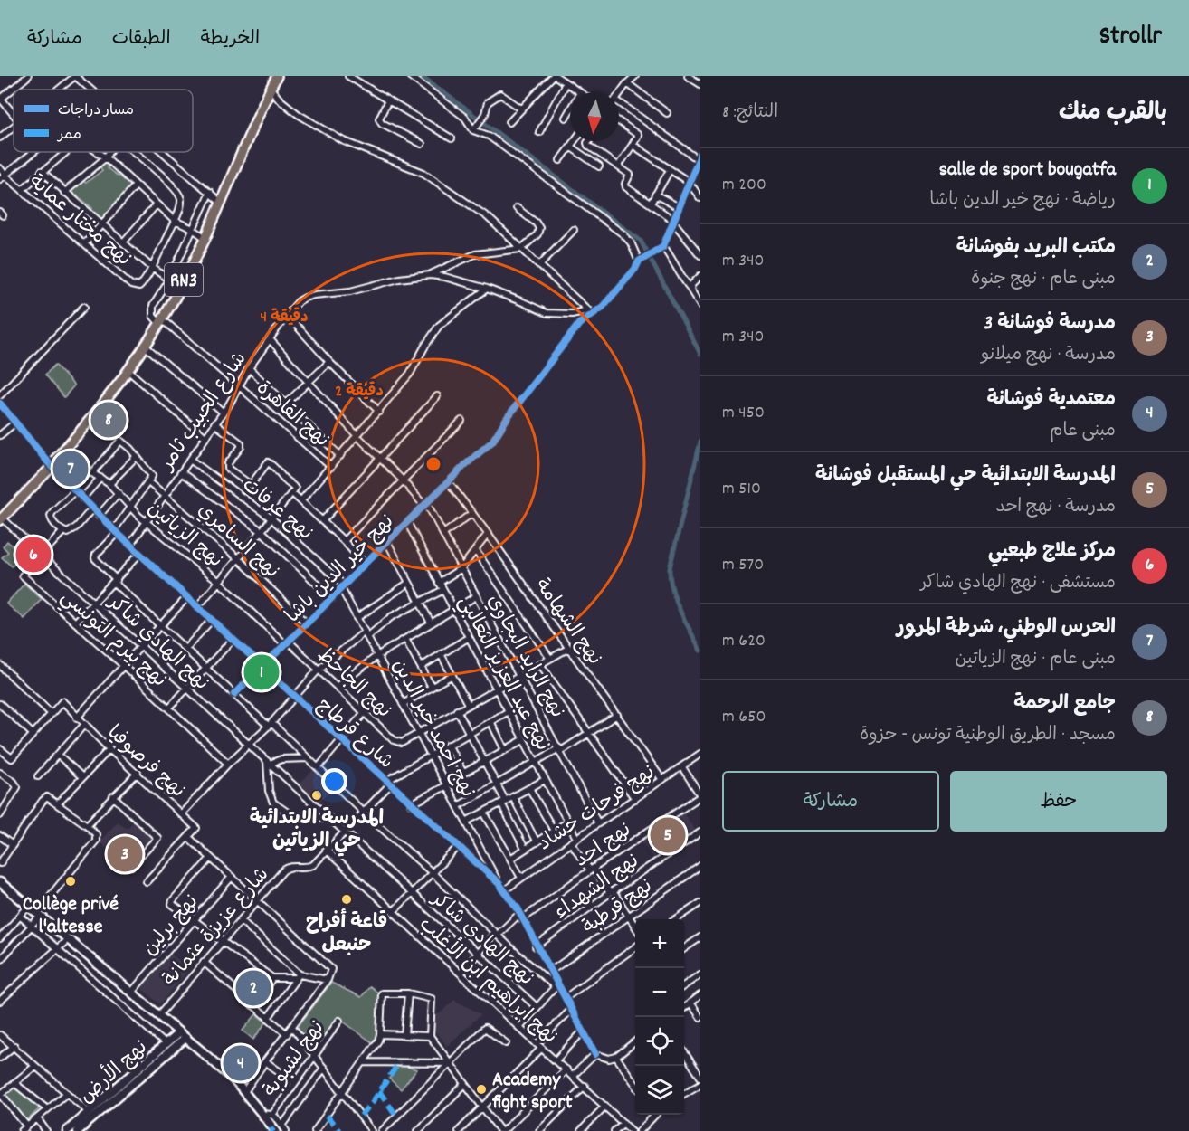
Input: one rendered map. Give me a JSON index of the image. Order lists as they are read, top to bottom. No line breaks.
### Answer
{"streets":{"main road":["RN3","نهج الأرض"],"street":["نهج مختار عماية","شارع الحبيب ثامر","نهج القاهرة","نهج عرفات","نهج الزياتين","نهج السامري","نهج خير الدين باشا","نهج الشهامة","نهج بيرم التونسي","نهج الهادي شاكر","نهج الرايد البجاوي","نهج عبد العزيز الثعالبي","نهج الجاحظ","نهج احمد خير الدين","شارع قرطاج","نهج فرصوفيا","نهج فرحات حشاد","نهج احد","نهج الشهداء","نهج قرطبة","نهج برلين","شارع عزيزة عثمانة","نهج ابراهيم ابن الأغلب","نهج لشبوبة"]},"crossings":[["RN3","نهج القاهرة"],["RN3","نهج الزياتين"],["RN3","نهج الهادي شاكر"],["RN3","شارع قرطاج"],["شارع الحبيب ثامر","نهج القاهرة"],["شارع الحبيب ثامر","نهج عرفات"],["شارع الحبيب ثامر","نهج الزياتين"],["شارع الحبيب ثامر","نهج السامري"],["شارع الحبيب ثامر","نهج خير الدين باشا"],["شارع الحبيب ثامر","نهج الرايد البجاوي"],["شارع الحبيب ثامر","شارع قرطاج"],["نهج عرفات","نهج خير الدين باشا"],["نهج عرفات","نهج احمد خير الدين"],["نهج الزياتين","نهج خير الدين باشا"],["نهج الزياتين","نهج الجاحظ"],["نهج السامري","نهج خير الدين باشا"],["نهج خير الدين باشا","نهج الشهامة"],["نهج خير الدين باشا","نهج الرايد البجاوي"],["نهج خير الدين باشا","نهج عبد العزيز الثعالبي"],["نهج خير الدين باشا","نهج الجاحظ"],["نهج خير الدين باشا","نهج احمد خير الدين"],["نهج خير الدين باشا","شارع قرطاج"],["نهج الشهامة","نهج فرحات حشاد"],["نهج بيرم التونسي","نهج الهادي شاكر"],["نهج بيرم التونسي","شارع قرطاج"],["نهج الهادي شاكر","نهج احد"],["نهج الهادي شاكر","شارع عزيزة عثمانة"],["نهج الرايد البجاوي","نهج فرحات حشاد"],["نهج عبد العزيز الثعالبي","نهج فرحات حشاد"],["نهج عبد العزيز الثعالبي","شارع عزيزة عثمانة"],["نهج الجاحظ","نهج احمد خير الدين"],["نهج احمد خير الدين","شارع قرطاج"],["نهج احمد خير الدين","شارع عزيزة عثمانة"],["شارع قرطاج","نهج احد"],["شارع قرطاج","نهج الشهداء"],["شارع قرطاج","نهج قرطبة"],["شارع قرطاج","شارع عزيزة عثمانة"],["نهج احد","نهج ابراهيم ابن الأغلب"],["شارع عزيزة عثمانة","نهج ابراهيم ابن الأغلب"]],"places":["المدرسة الابتدائية حي الزياتين","Collège privé l'altesse","قاعة أفراح حنبعل","Academy fight sport"],"legend":["مسار دراجات","ممر"],"north":"bottom","page":{"header":"Strollr","nav":["الخريطة","الطبقات","مشاركة"],"heading":["بالقرب منك","النتائج: 8"],"list":[{"mark":"1","name":"salle de sport bougatfa","note":"رياضة · نهج خير الدين باشا","value":"200 m"},{"mark":"2","name":"مكتب البريد بفوشانة","note":"مبنى عام · نهج جنوة","value":"340 m"},{"mark":"3","name":"مدرسة فوشانة 3","note":"مدرسة · نهج ميلانو","value":"340 m"},{"mark":"4","name":"معتمدية فوشانة","note":"مبنى عام","value":"450 m"},{"mark":"5","name":"المدرسة الابتدائية حي المستقبل فوشانة","note":"مدرسة · نهج احد","value":"510 m"},{"mark":"6","name":"مركز علاج طبعيي","note":"مستشفى · نهج الهادي شاكر","value":"570 m"},{"mark":"7","name":"الحرس الوطني، شرطة المرور","note":"مبنى عام · نهج الزياتين","value":"620 m"},{"mark":"8","name":"جامع الرحمة","note":"مسجد · الطريق الوطنية تونس - حزوة","value":"650 m"}],"pins":["8","7","6","1","5","3","2","4"],"buttons":["حفظ","مشاركة"],"map_buttons":["+","−"]},"rings":["4 دقيقة","2 دقيقة"]}
